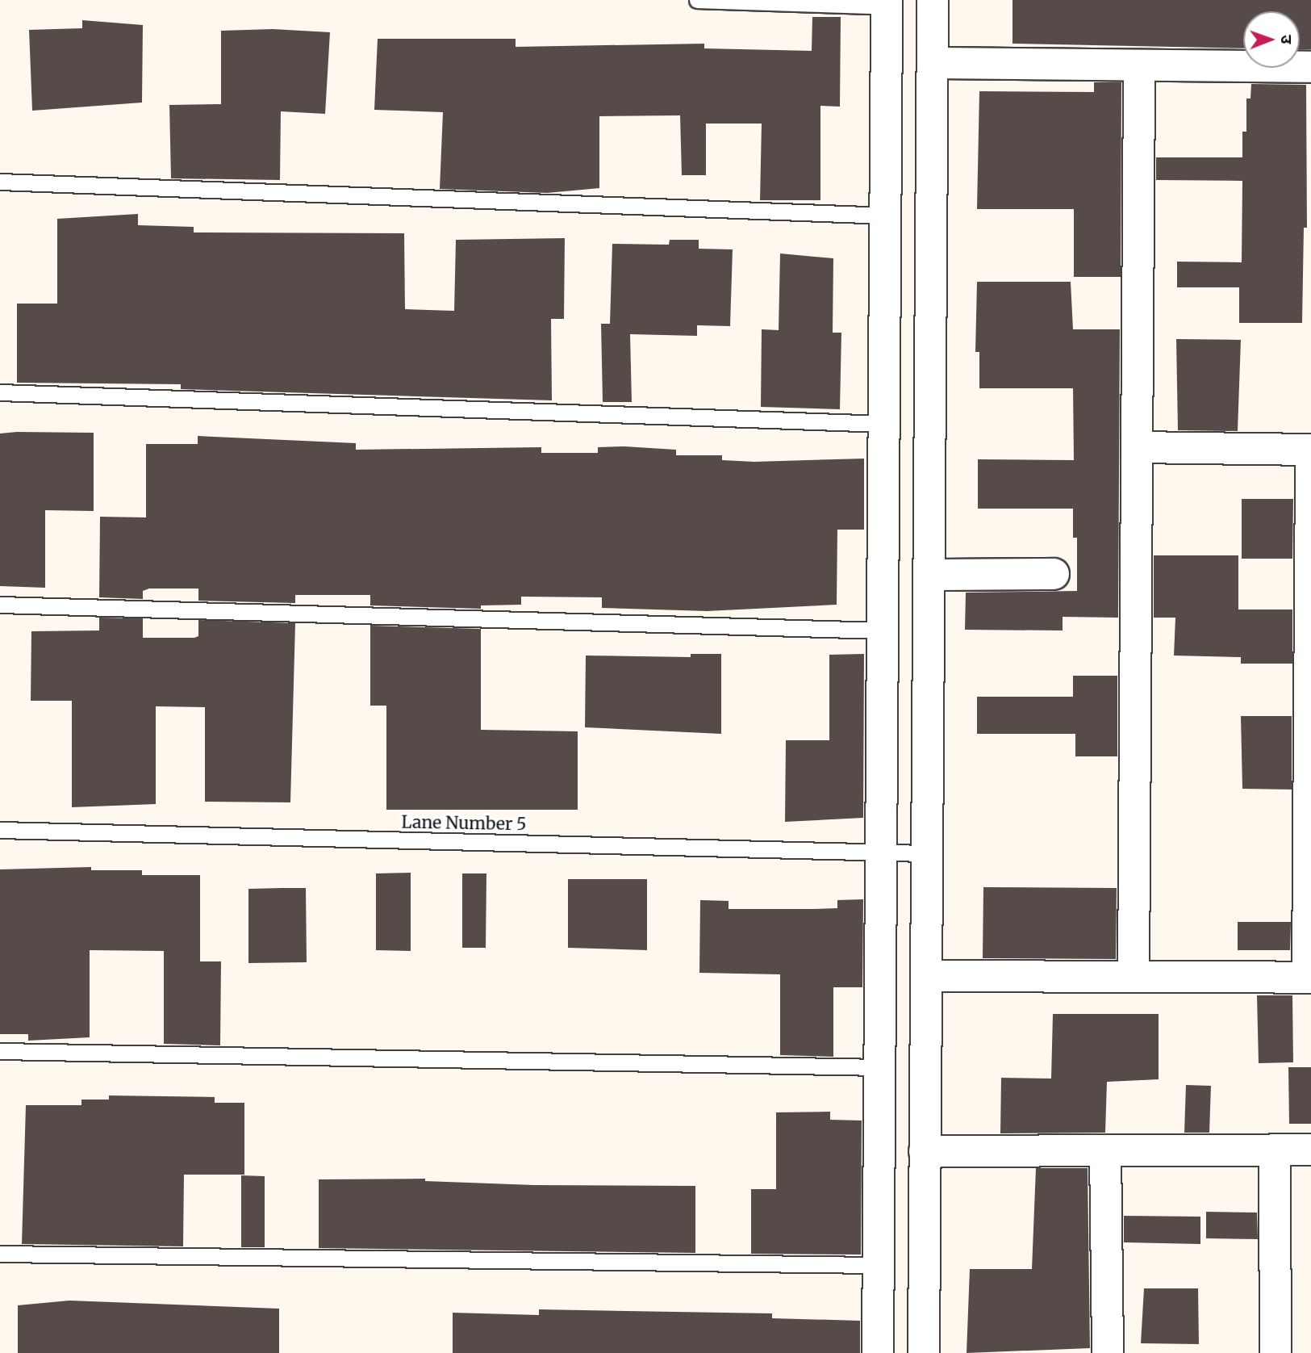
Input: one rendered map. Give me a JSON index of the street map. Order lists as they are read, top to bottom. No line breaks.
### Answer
{"streets":{"lane":["Lane Number 5"]},"north":"right"}
